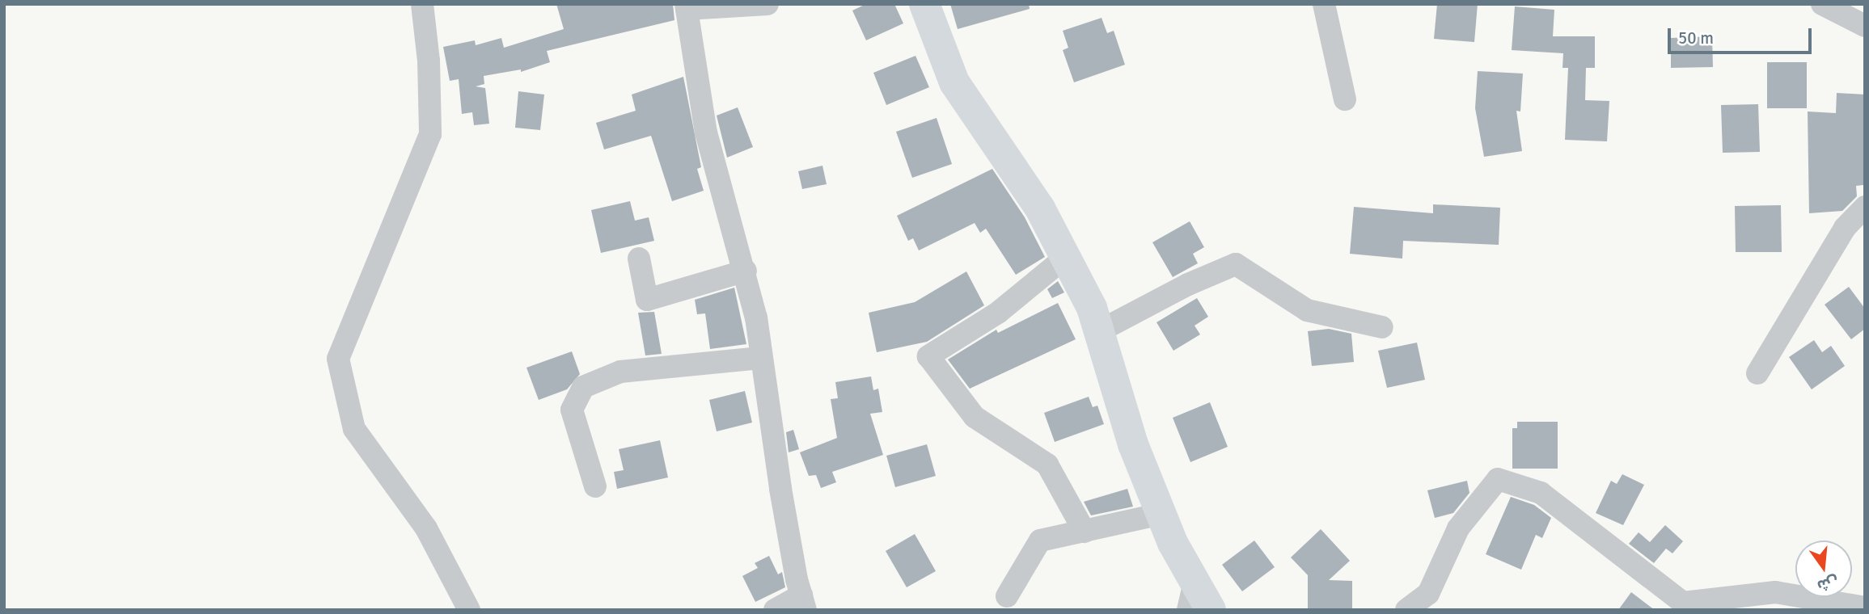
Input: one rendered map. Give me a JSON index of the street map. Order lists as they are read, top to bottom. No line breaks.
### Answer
{"scale_bar":"50 m","north":"bottom"}
